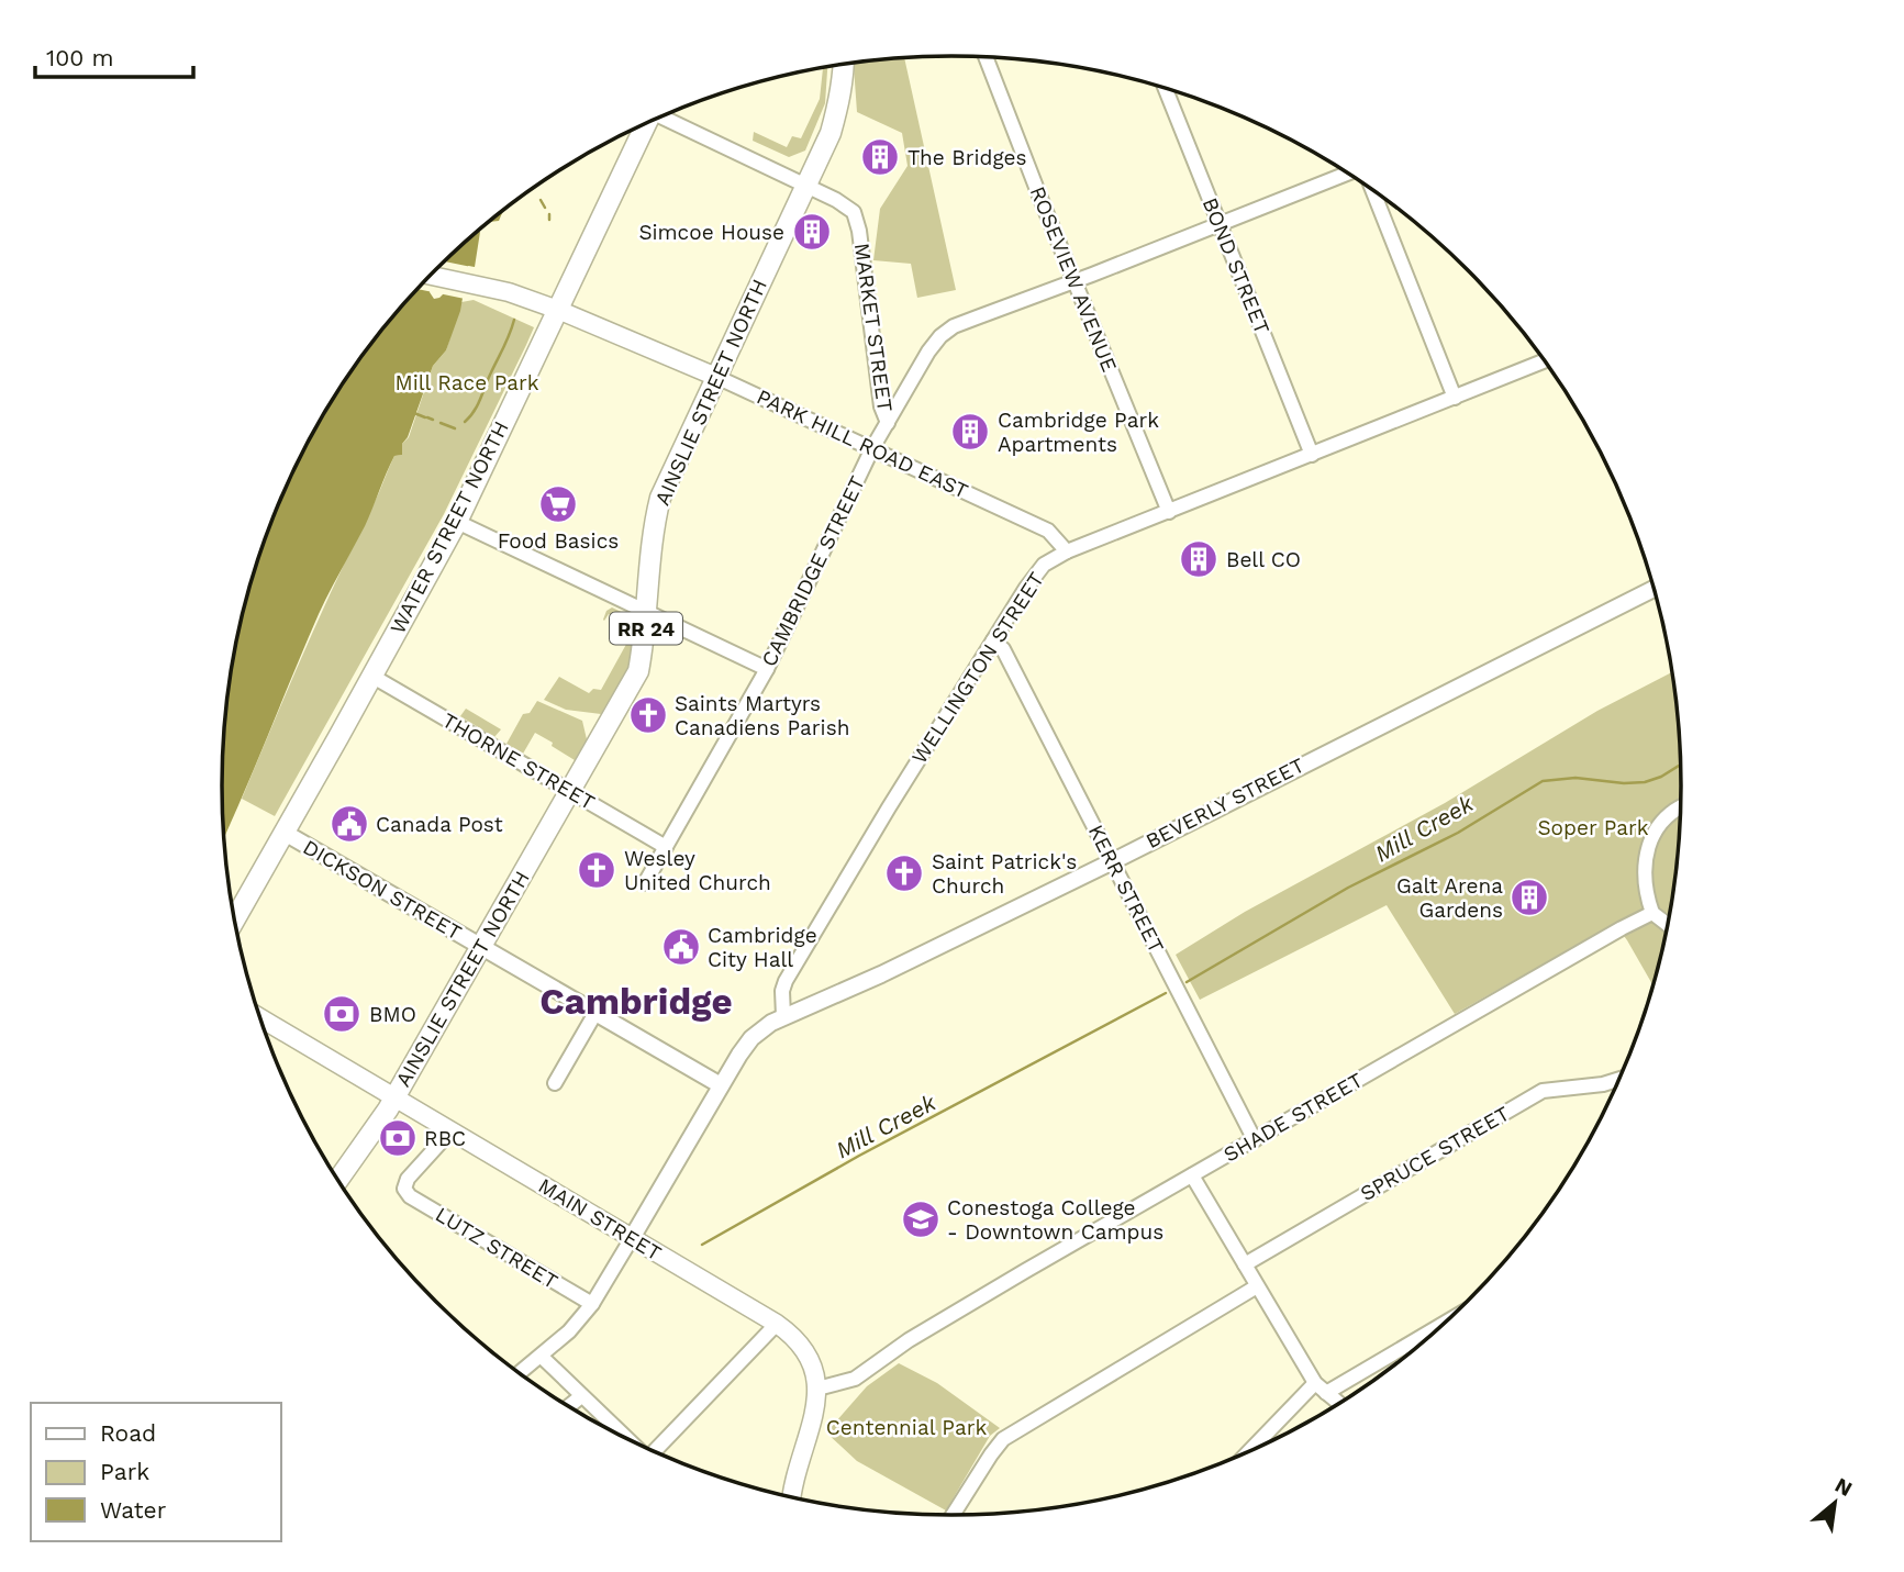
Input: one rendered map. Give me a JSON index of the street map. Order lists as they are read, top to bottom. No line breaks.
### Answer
{"streets":{"main road":["AINSLIE STREET NORTH","PARK HILL ROAD EAST","WATER STREET NORTH","RR 24","MAIN STREET"],"street":["BOND STREET","ROSEVIEW AVENUE","MARKET STREET","CAMBRIDGE STREET","WELLINGTON STREET","THORNE STREET","BEVERLY STREET","KERR STREET","DICKSON STREET","SHADE STREET","SPRUCE STREET","LUTZ STREET"]},"crossings":[["BOND STREET","CAMBRIDGE STREET"],["BOND STREET","WELLINGTON STREET"],["ROSEVIEW AVENUE","CAMBRIDGE STREET"],["ROSEVIEW AVENUE","WELLINGTON STREET"],["MARKET STREET","AINSLIE STREET NORTH"],["MARKET STREET","CAMBRIDGE STREET"],["AINSLIE STREET NORTH","PARK HILL ROAD EAST"],["AINSLIE STREET NORTH","RR 24"],["AINSLIE STREET NORTH","THORNE STREET"],["AINSLIE STREET NORTH","DICKSON STREET"],["AINSLIE STREET NORTH","MAIN STREET"],["PARK HILL ROAD EAST","WATER STREET NORTH"],["PARK HILL ROAD EAST","CAMBRIDGE STREET"],["PARK HILL ROAD EAST","WELLINGTON STREET"],["WATER STREET NORTH","THORNE STREET"],["WATER STREET NORTH","DICKSON STREET"],["CAMBRIDGE STREET","THORNE STREET"],["RR 24","MAIN STREET"],["WELLINGTON STREET","BEVERLY STREET"],["WELLINGTON STREET","KERR STREET"],["BEVERLY STREET","KERR STREET"],["KERR STREET","SHADE STREET"],["SHADE STREET","MAIN STREET"],["MAIN STREET","LUTZ STREET"]],"districts":["Cambridge"],"water":["Mill Creek"],"parks":["Mill Race Park","Soper Park","Centennial Park"],"places":{"building":["The Bridges","Simcoe House","Cambridge Park Apartments","Bell CO","Galt Arena Gardens"],"supermarket":["Food Basics"],"church":["Saints Martyrs Canadiens Parish","Wesley United Church","Saint Patrick's Church"],"public building":["Canada Post","Cambridge City Hall"],"bank":["BMO","RBC"],"school or university":["Conestoga College - Downtown Campus"]},"legend":["Road","Park","Water"],"scale_bar":"100 m","north":"top right"}
